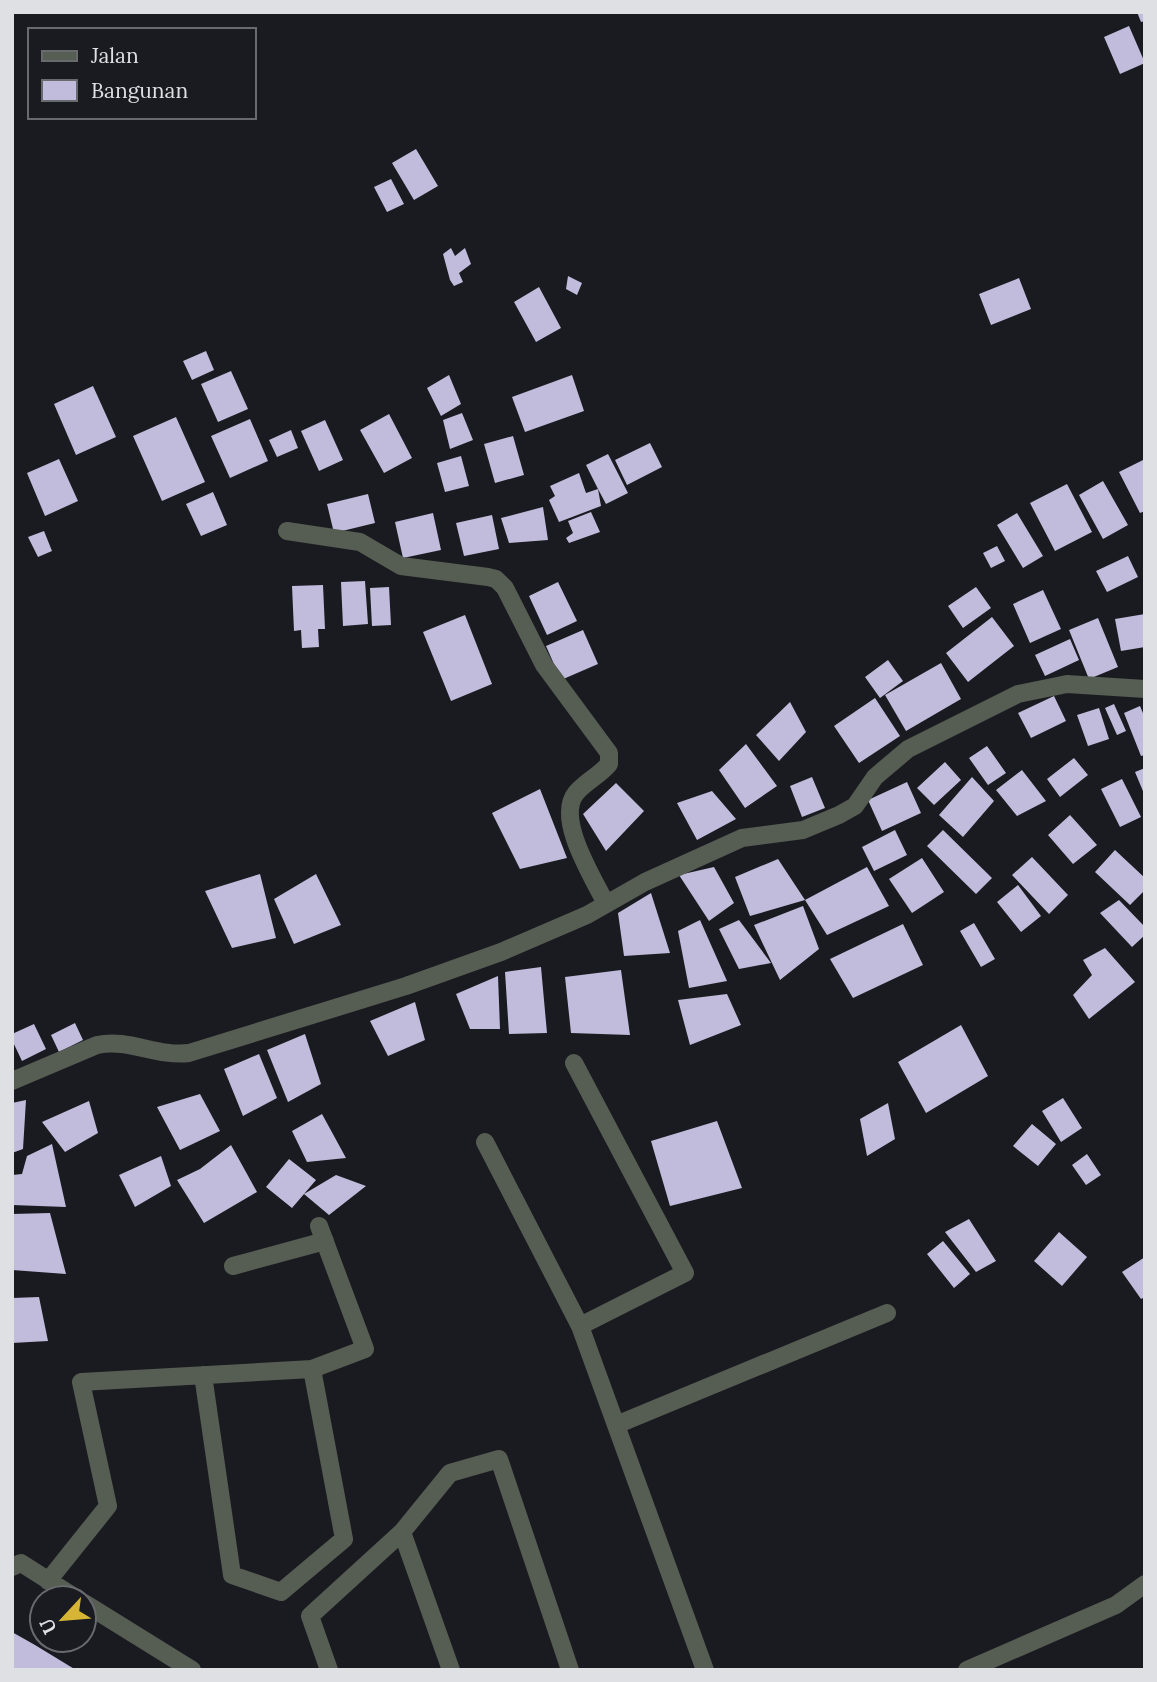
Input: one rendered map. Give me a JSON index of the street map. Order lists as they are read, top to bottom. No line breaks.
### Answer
{"legend":["Jalan","Bangunan"],"north":"bottom left"}
